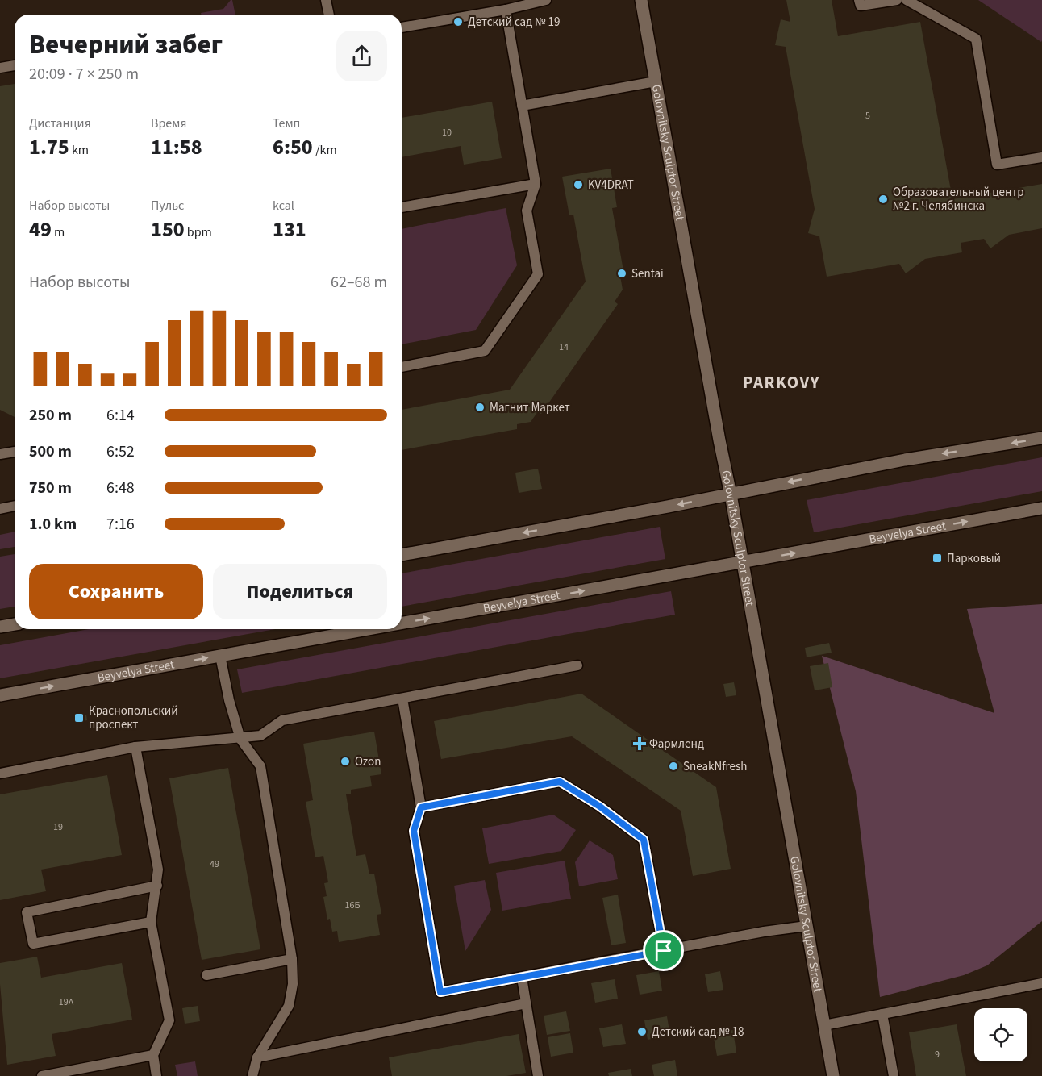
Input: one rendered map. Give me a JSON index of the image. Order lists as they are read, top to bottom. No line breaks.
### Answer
{"streets":{"main road":["Golovnitsky Sculptor Street","Beyvelya Street"]},"crossings":[["Golovnitsky Sculptor Street","Beyvelya Street"]],"districts":["PARKOVY"],"places":{"other":["Детский сад № 19","KV4DRAT","Образовательный центр №2 г. Челябинска","Sentai","Магнит Маркет","Ozon","SneakNfresh","Детский сад № 18"],"transit":["Парковый","Краснопольский проспект"],"health":["Фармленд"]},"house_numbers":["5","10","14","19","49","16Б","19А","9"],"page":{"heading":["Вечерний забег","20:09 · 7 × 250 m"],"stats":[["Дистанция","1.75 km"],["Время","11:58"],["Темп","6:50 /km"],["Набор высоты","49 m"],["Пульс","150 bpm"],["kcal","131"]],"chart":["Набор высоты","62–68 m"],"list":[{"name":"250 m","note":"6:14"},{"name":"500 m","note":"6:52"},{"name":"750 m","note":"6:48"},{"name":"1.0 km","note":"7:16"}],"buttons":["Сохранить","Поделиться"]}}
